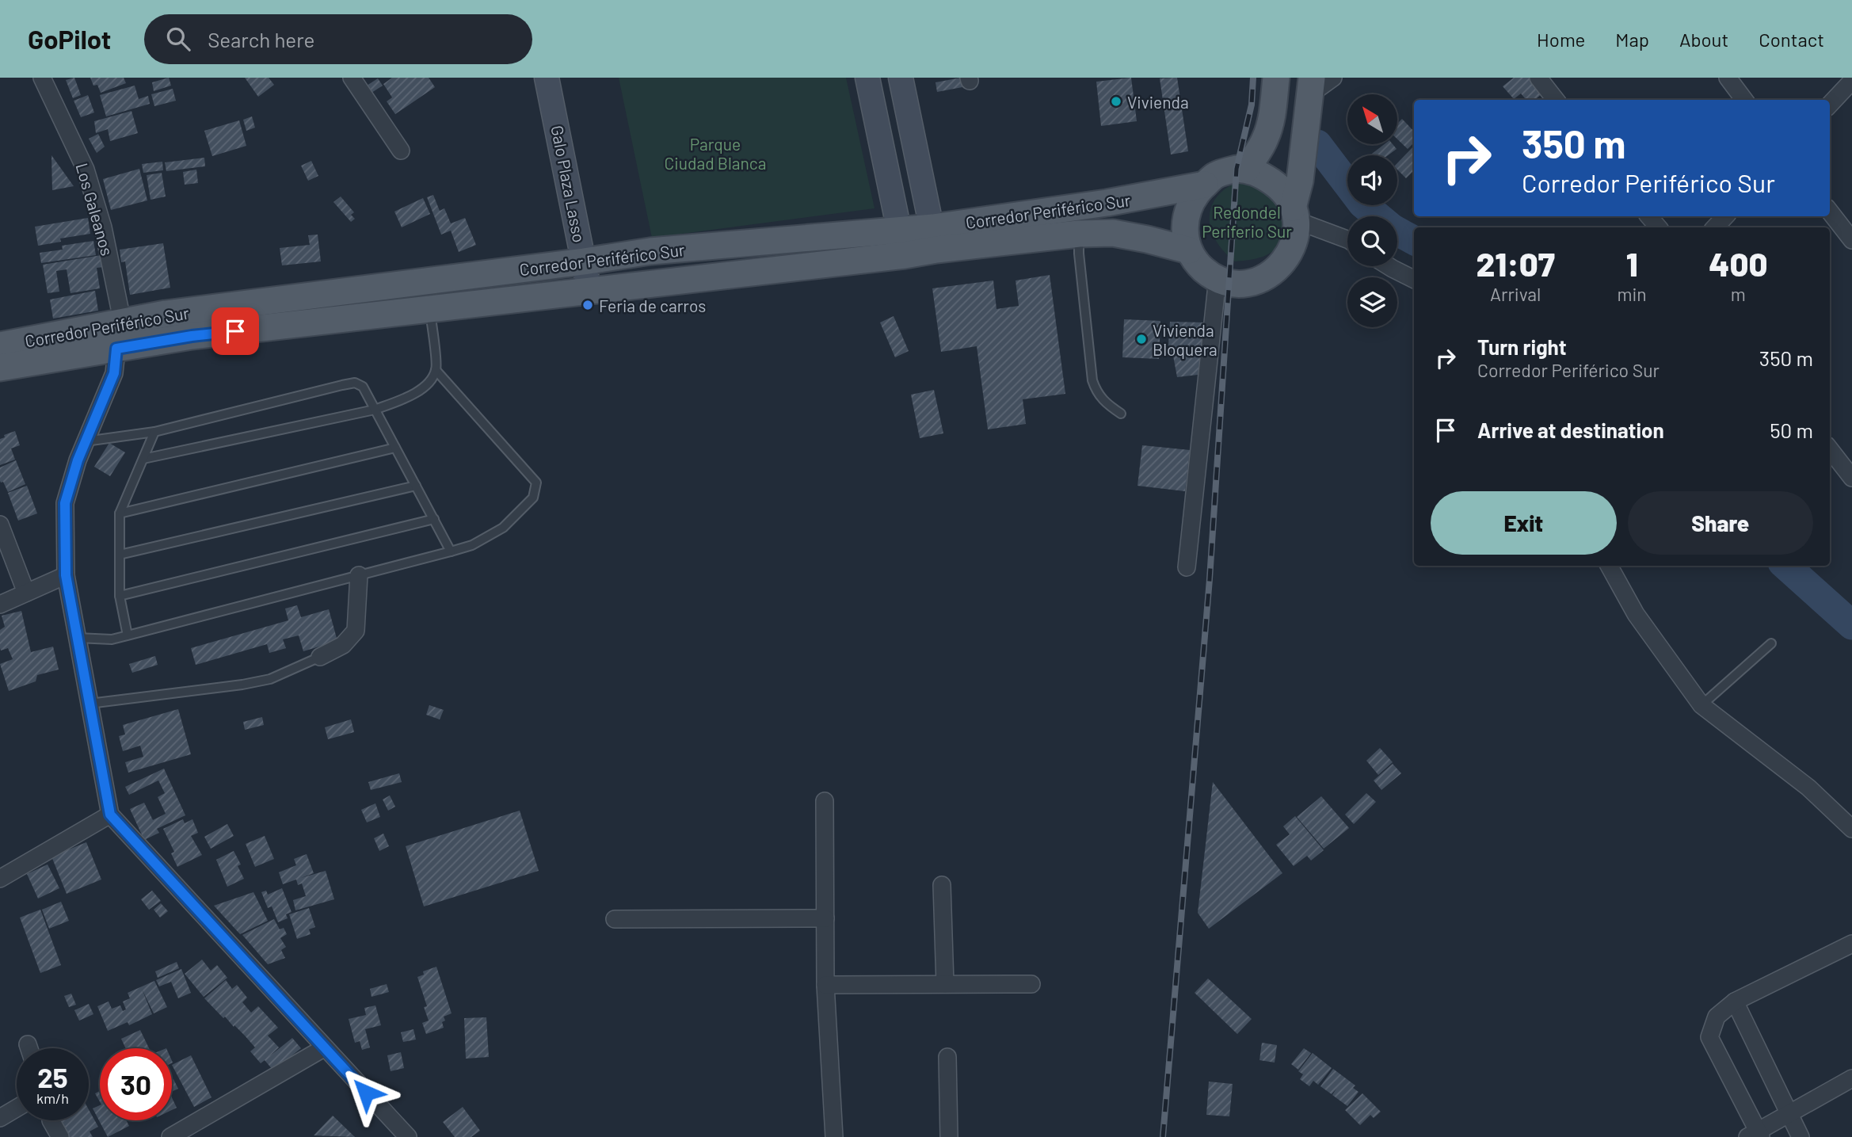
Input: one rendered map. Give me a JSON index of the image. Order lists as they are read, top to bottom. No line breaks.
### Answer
{"streets":{"main road":["Galo Plaza Lasso","Corredor Periférico Sur"],"street":["Los Galeanos"]},"crossings":[["Galo Plaza Lasso","Corredor Periférico Sur"],["Los Galeanos","Corredor Periférico Sur"]],"parks":["Parque Ciudad Blanca","Redondel Periferio Sur"],"places":["Vivienda","Feria de carros","Vivienda Bloquera"],"north":"top left","page":{"header":"GoPilot","search":"Search here","nav":["Home","Map","About","Contact"],"turn":["350 m","Corredor Periférico Sur"],"eta":["21:07","Arrival","1","min","400","m"],"list":[{"name":"Turn right","note":"Corredor Periférico Sur","value":"350 m"},{"name":"Arrive at destination","value":"50 m"}],"buttons":["Exit","Share"],"speed":"25 km/h","limit":"30"}}
